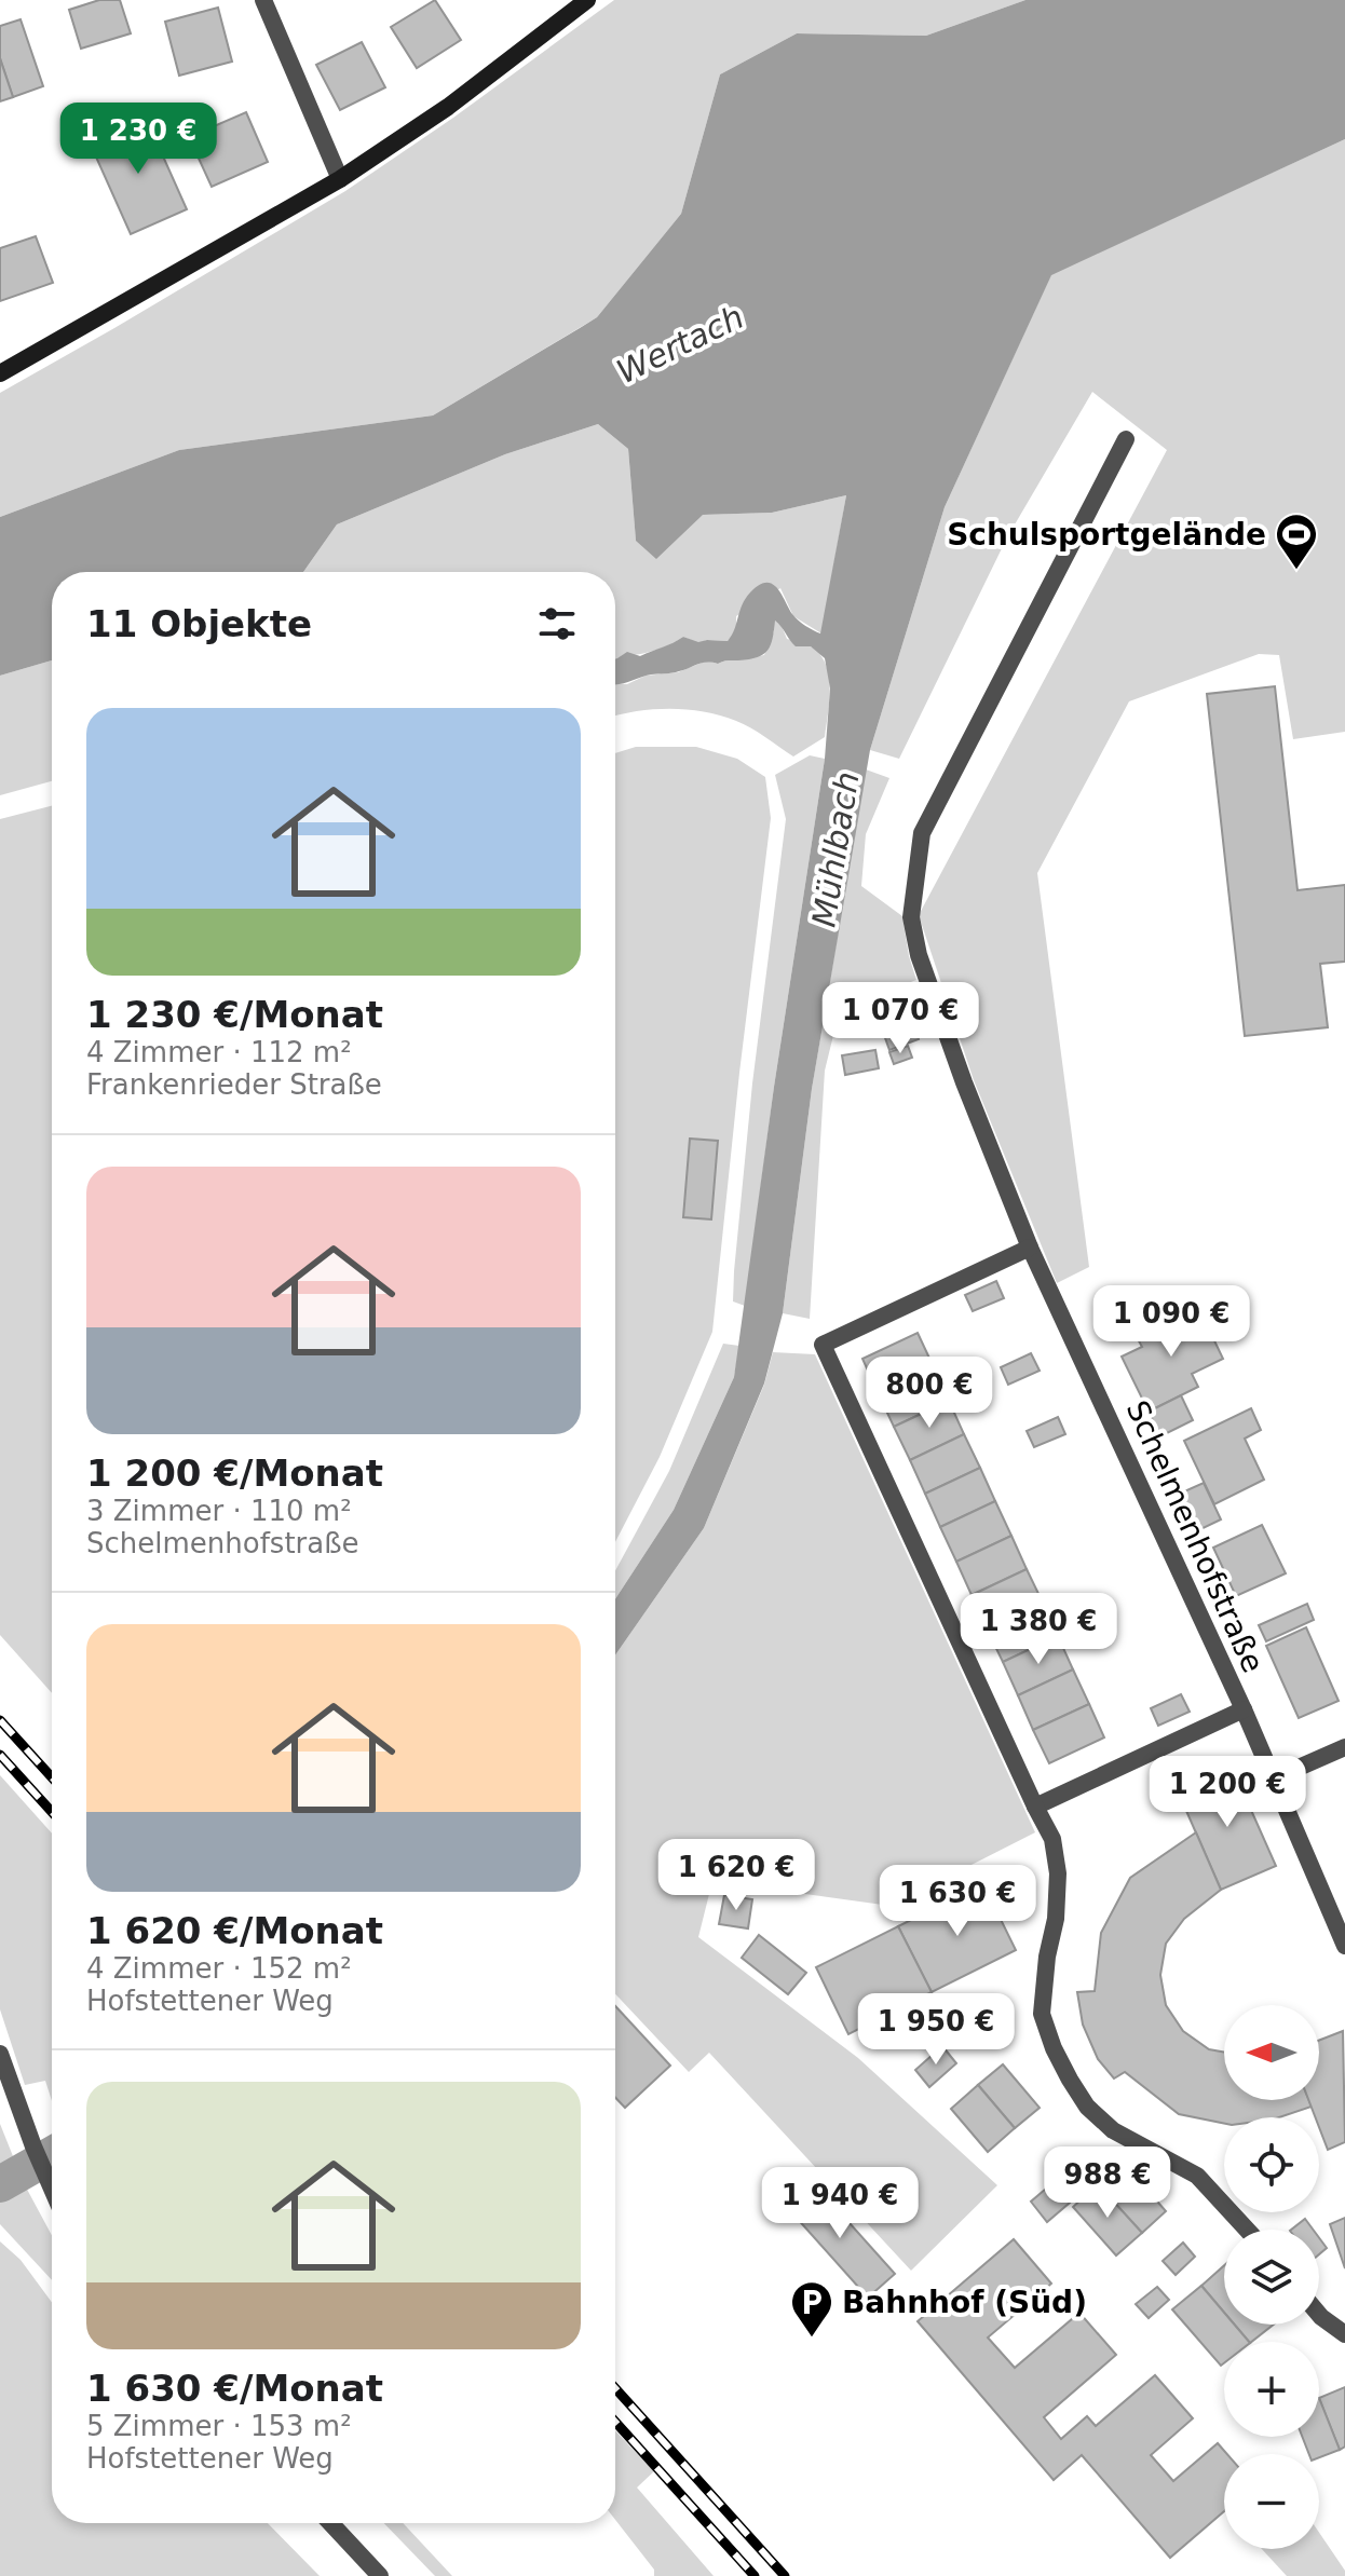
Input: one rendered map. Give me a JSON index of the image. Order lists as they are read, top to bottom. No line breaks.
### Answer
{"streets":{"street":["Schelmenhofstraße"]},"water":["Wertach","Mühlbach"],"places":{"sports":["Schulsportgelände"],"parking":["Bahnhof (Süd)"]},"north":"left","page":{"price":["1 230 €","1 070 €","1 090 €","800 €","1 380 €","1 200 €","1 620 €","1 630 €","1 950 €","988 €","1 940 €"],"heading":"11 Objekte","list":[{"name":"1 230 €/Monat","note":"4 Zimmer · 112 m² · Frankenrieder Straße"},{"name":"1 200 €/Monat","note":"3 Zimmer · 110 m² · Schelmenhofstraße"},{"name":"1 620 €/Monat","note":"4 Zimmer · 152 m² · Hofstettener Weg"},{"name":"1 630 €/Monat","note":"5 Zimmer · 153 m² · Hofstettener Weg"}],"map_buttons":["+","−"]}}
